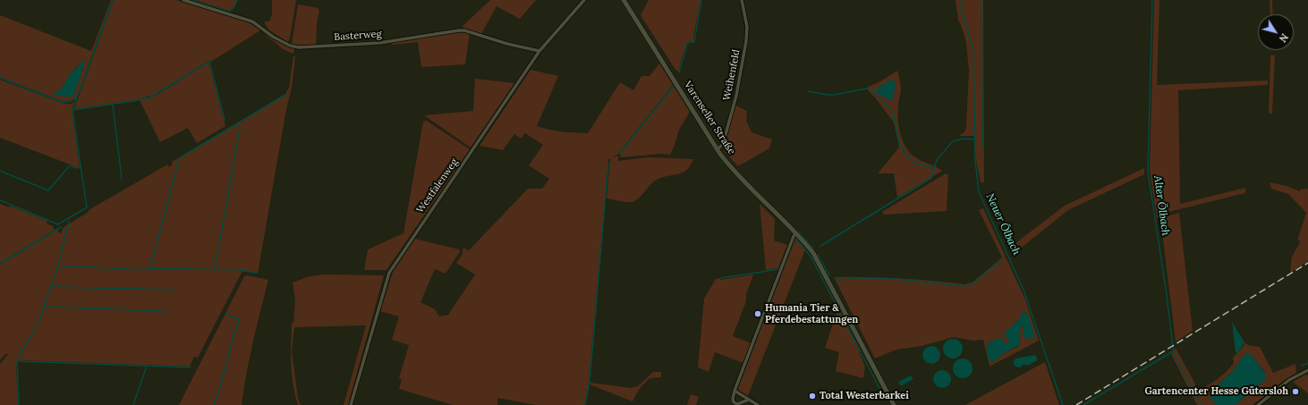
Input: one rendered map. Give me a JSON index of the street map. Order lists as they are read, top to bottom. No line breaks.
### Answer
{"streets":{"main road":["Varenseller Straße"],"street":["Basterweg","Weihenfeld","Westfalenweg"]},"crossings":[["Basterweg","Westfalenweg"],["Weihenfeld","Varenseller Straße"]],"water":["Alter Ölbach","Neuer Ölbach"],"places":["Humania Tier & Pferdebestattungen","Gartencenter Hesse Gütersloh","Total Westerbarkei"],"north":"bottom right"}
